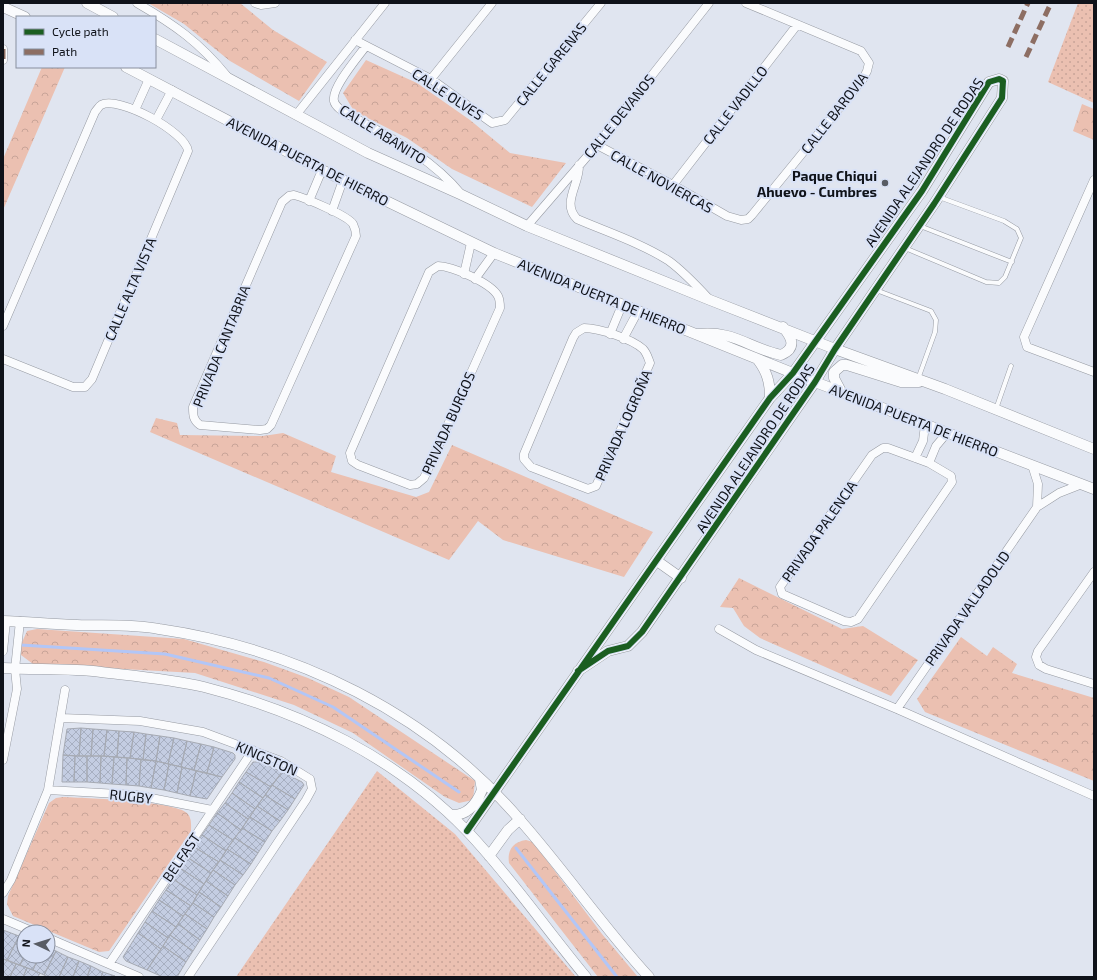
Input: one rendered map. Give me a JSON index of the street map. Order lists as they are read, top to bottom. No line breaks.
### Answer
{"streets":{"street":["CALLE GARENAS","CALLE OLVES","CALLE VADILLO","CALLE BAROVIA","CALLE DEVANOS","CALLE ABANITO","AVENIDA PUERTA DE HIERRO","AVENIDA ALEJANDRO DE RODAS","CALLE NOVIERCAS","CALLE ALTA VISTA","PRIVADA CANTABRIA","PRIVADA BURGOS","PRIVADA LOGROÑA","PRIVADA PALENCIA","PRIVADA VALLADOLID","KINGSTON","RUGBY","BELFAST"]},"crossings":[["CALLE GARENAS","CALLE OLVES"],["CALLE OLVES","CALLE ABANITO"],["CALLE VADILLO","CALLE BAROVIA"],["CALLE VADILLO","CALLE NOVIERCAS"],["CALLE BAROVIA","CALLE NOVIERCAS"],["CALLE DEVANOS","CALLE NOVIERCAS"],["AVENIDA PUERTA DE HIERRO","AVENIDA ALEJANDRO DE RODAS"],["AVENIDA PUERTA DE HIERRO","PRIVADA VALLADOLID"],["KINGSTON","BELFAST"],["RUGBY","BELFAST"]],"places":["Paque Chiqui Ahuevo - Cumbres"],"legend":["Cycle path","Path"],"north":"left"}
